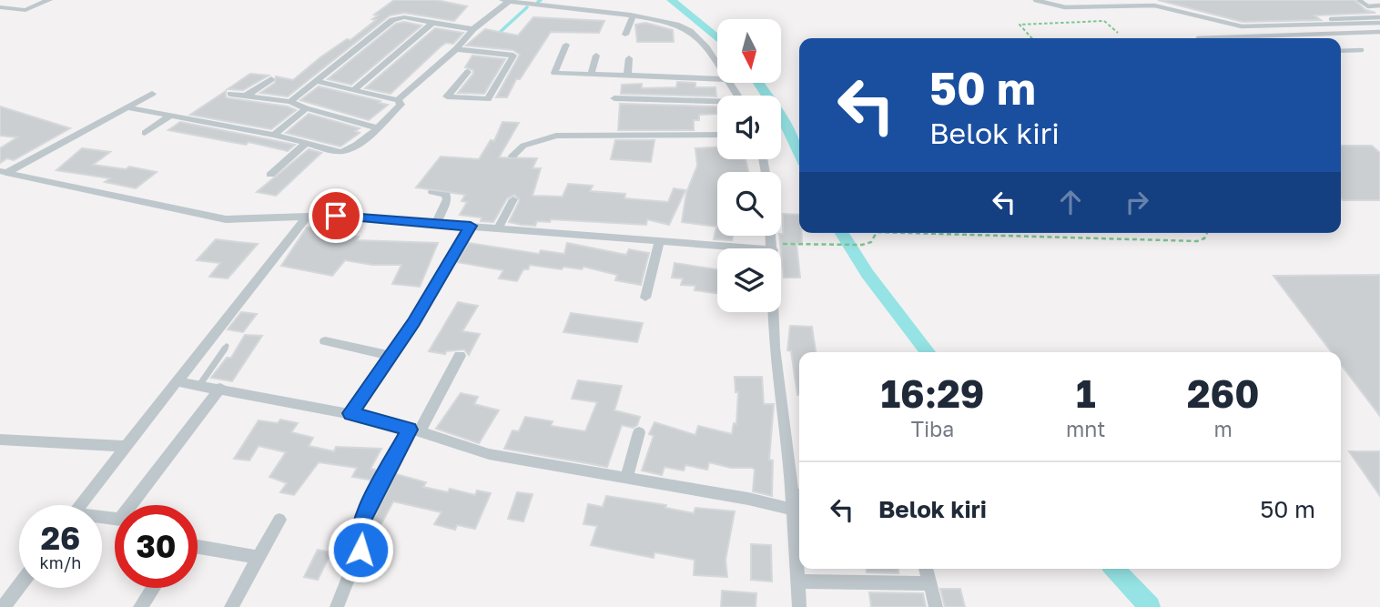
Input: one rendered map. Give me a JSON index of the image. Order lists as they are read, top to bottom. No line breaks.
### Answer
{"north":"bottom","page":{"turn":["50 m","Belok kiri"],"eta":["16:29","Tiba","1","mnt","260","m"],"list":[{"name":"Belok kiri","value":"50 m"}],"speed":"26 km/h","limit":"30"}}
